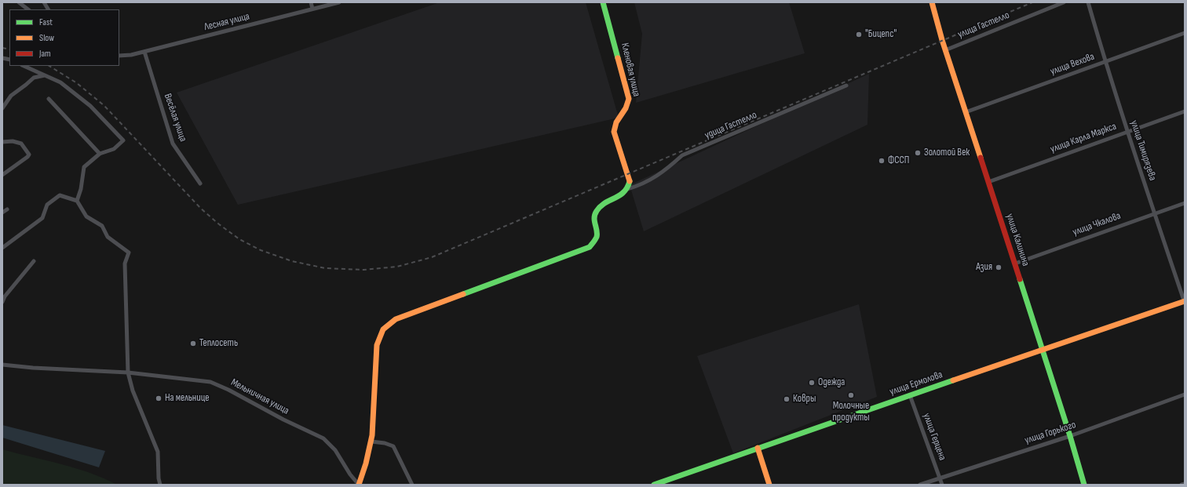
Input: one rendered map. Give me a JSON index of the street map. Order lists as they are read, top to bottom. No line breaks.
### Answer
{"streets":{"street":["Лесная улица","улица Гастелло","улица Вехова","Кленовая улица","Весёлая улица","удица Гастелло","улица Карла Маркса","улица Тимирязева","улица Чкалова","улица Калинина","улица Ермолова","Мельничная улица","улица Горького","улица Герцена"]},"crossings":[["Лесная улица","Весёлая улица"],["улица Гастелло","улица Калинина"],["улица Вехова","улица Тимирязева"],["улица Вехова","улица Калинина"],["Кленовая улица","удица Гастелло"],["улица Карла Маркса","улица Тимирязева"],["улица Карла Маркса","улица Калинина"],["улица Тимирязева","улица Чкалова"],["улица Тимирязева","улица Ермолова"],["улица Чкалова","улица Калинина"],["улица Калинина","улица Ермолова"],["улица Калинина","улица Горького"],["улица Ермолова","улица Герцена"],["улица Горького","улица Герцена"]],"places":["\"Бицепс\"","Золотой Век","ФССП","Азия","Теплосеть","Одежда","Молочные продукты","На мельнице","Ковры"],"legend":["Fast","Slow","Jam"]}
